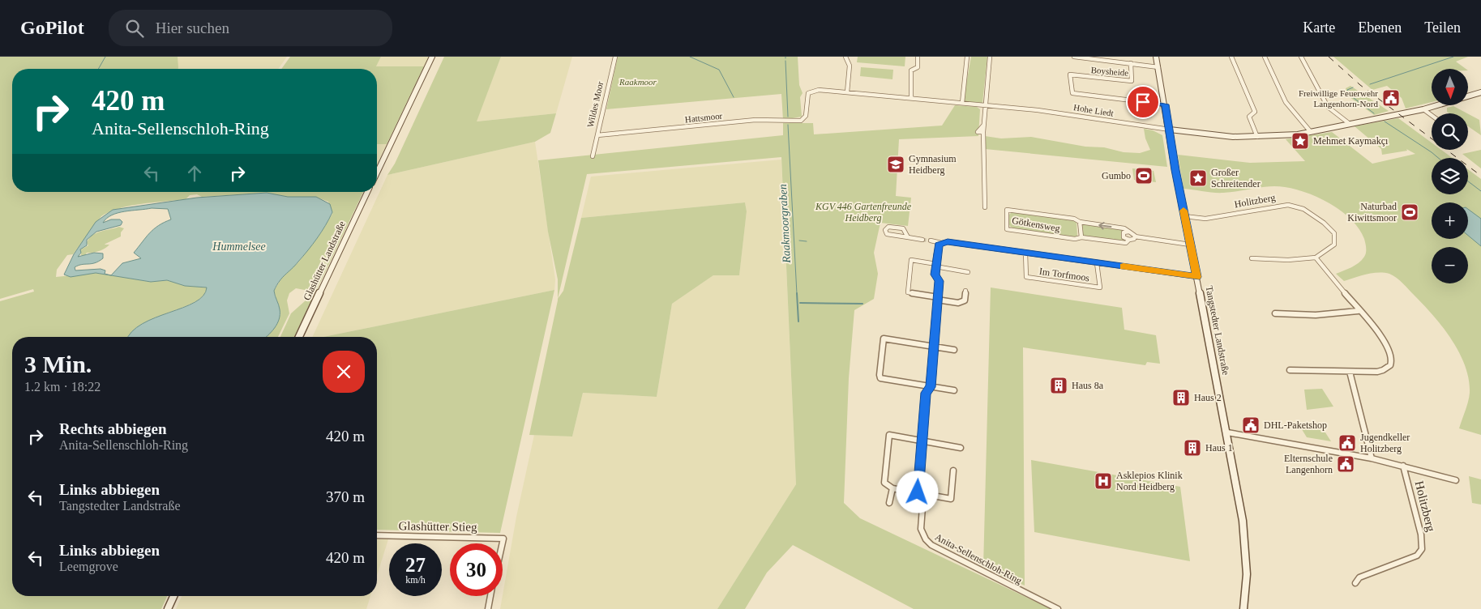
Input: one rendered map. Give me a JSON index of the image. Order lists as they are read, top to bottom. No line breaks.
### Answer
{"streets":{"street":["Boysheide","Wildes Moor","Hohe Liedt","Hattsmoor","Holitzberg","Götkensweg","Glashütter Landstraße","Im Torfmoos","Tangstedter Landstraße","Glashütter Stieg","Anita-Sellenschloh-Ring"]},"crossings":[["Boysheide","Tangstedter Landstraße"],["Wildes Moor","Hattsmoor"],["Hohe Liedt","Hattsmoor"],["Hohe Liedt","Tangstedter Landstraße"],["Holitzberg","Tangstedter Landstraße"]],"water":["Raakmoorgraben","Hummelsee"],"parks":["Raakmoor","KGV 446 Gartenfreunde Heidberg"],"places":{"public building":["Freiwillige Feuerwehr Langenhorn-Nord","DHL-Paketshop","Jugendkeller Holitzberg","Elternschule Langenhorn"],"place":["Mehmet Kaymakçı","Großer Schreitender"],"school or university":["Gymnasium Heidberg"],"sports":["Gumbo","Naturbad Kiwittsmoor"],"building":["Haus 8a","Haus 2","Haus 1"],"hospital":["Asklepios Klinik Nord Heidberg"]},"north":"bottom","page":{"header":"GoPilot","search":"Hier suchen","nav":["Karte","Ebenen","Teilen"],"map_buttons":["+","−"],"turn":["420 m","Anita-Sellenschloh-Ring"],"heading":["3 Min.","1.2 km · 18:22"],"list":[{"name":"Rechts abbiegen","note":"Anita-Sellenschloh-Ring","value":"420 m"},{"name":"Links abbiegen","note":"Tangstedter Landstraße","value":"370 m"},{"name":"Links abbiegen","note":"Leemgrove","value":"420 m"}],"speed":"27 km/h","limit":"30"}}
